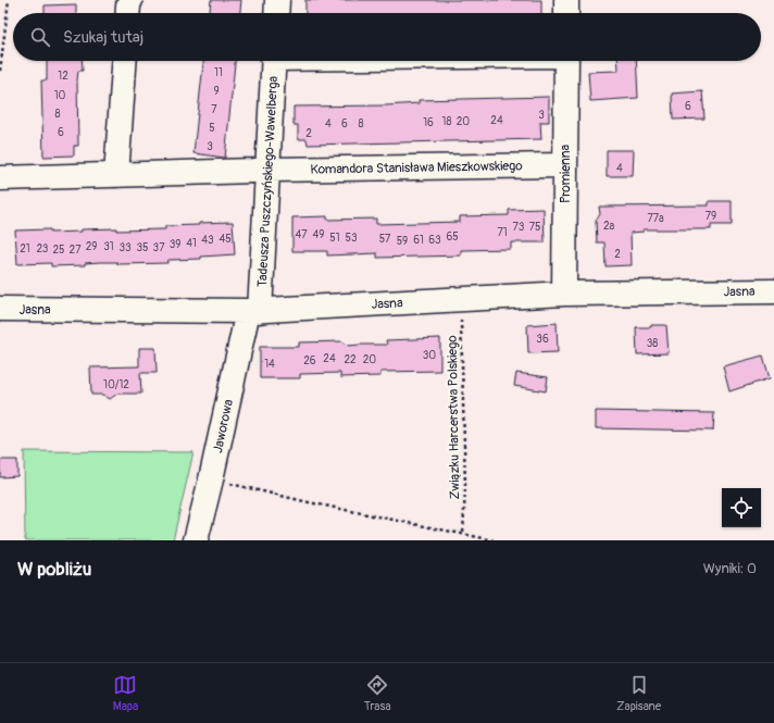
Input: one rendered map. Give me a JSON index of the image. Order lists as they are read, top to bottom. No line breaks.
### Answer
{"streets":{"street":["Komandora Stanisława Mieszkowskiego","Promienna","Tadeusza Puszczyńskiego-Wawelberga","Jasna","Jaworowa"],"path":["Związku Harcerstwa Polskiego"]},"crossings":[["Komandora Stanisława Mieszkowskiego","Promienna"],["Komandora Stanisława Mieszkowskiego","Tadeusza Puszczyńskiego-Wawelberga"],["Promienna","Jasna"],["Tadeusza Puszczyńskiego-Wawelberga","Jasna"],["Tadeusza Puszczyńskiego-Wawelberga","Jaworowa"],["Jasna","Związku Harcerstwa Polskiego"],["Jasna","Jaworowa"]],"house_numbers":["11","12","9","10","6","7","8","3","24","18","20","16","4","6","8","5","6","2","3","4","79","77a","2a","73","75","71","47","49","65","51","53","45","57","43","61","63","59","41","39","29","31","33","35","37","21","23","25","27","2","36","38","30","24","22","20","26","14","10/12"],"page":{"search":"Szukaj tutaj","heading":["W pobliżu","Wyniki: 0"],"nav":["Mapa","Trasa","Zapisane"]}}
